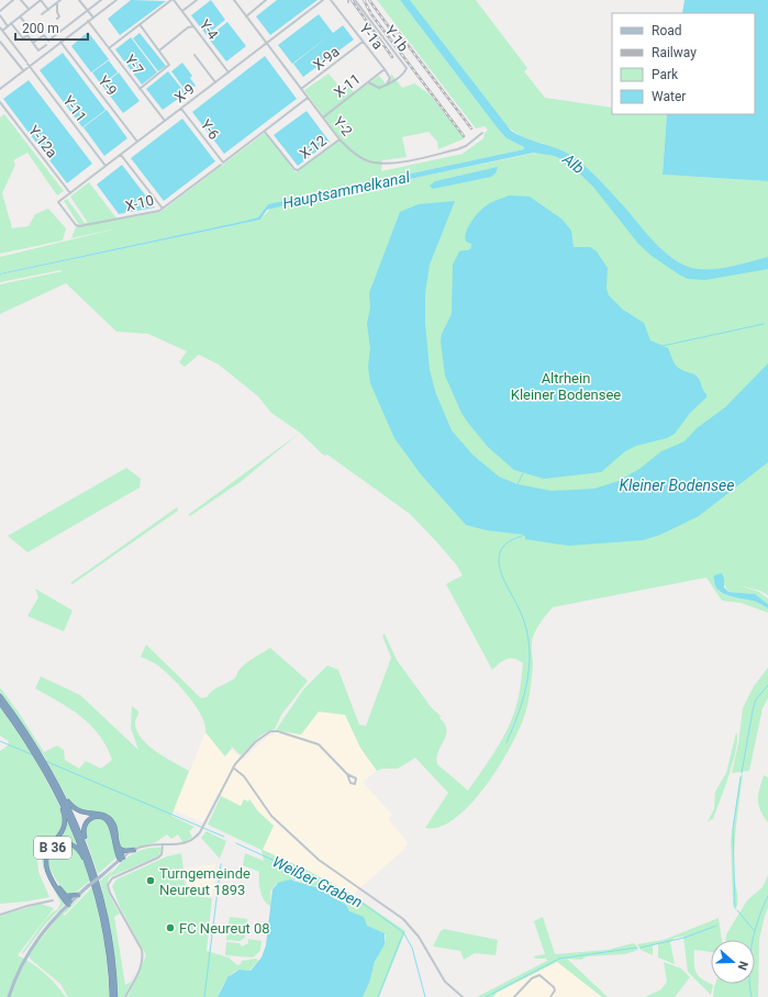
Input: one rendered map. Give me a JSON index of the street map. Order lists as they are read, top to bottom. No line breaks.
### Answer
{"streets":{"highway":["B 36"],"street":["Y-4","Y-1a","Y-1b","X-9a","Y-7","Y-9","X-11","X-9","Y-11","Y-2","Y-6","Y-12a","X-12","X-10"]},"crossings":[["Y-4","X-9"],["Y-1a","Y-1b"],["Y-1a","X-9a"],["Y-1a","X-11"],["X-9a","Y-2"],["Y-7","X-9"],["Y-9","X-9"],["X-11","Y-2"],["X-9","Y-11"],["X-9","Y-2"],["X-9","Y-6"],["X-9","Y-12a"],["X-9","X-10"],["Y-2","X-12"],["Y-2","X-10"],["Y-6","X-10"],["X-12","X-10"]],"water":["Alb","Hauptsammelkanal","Kleiner Bodensee","Weißer Graben"],"parks":["Altrhein Kleiner Bodensee"],"places":["Turngemeinde Neureut 1893","FC Neureut 08"],"legend":["Road","Railway","Park","Water"],"scale_bar":"200 m","north":"right"}
